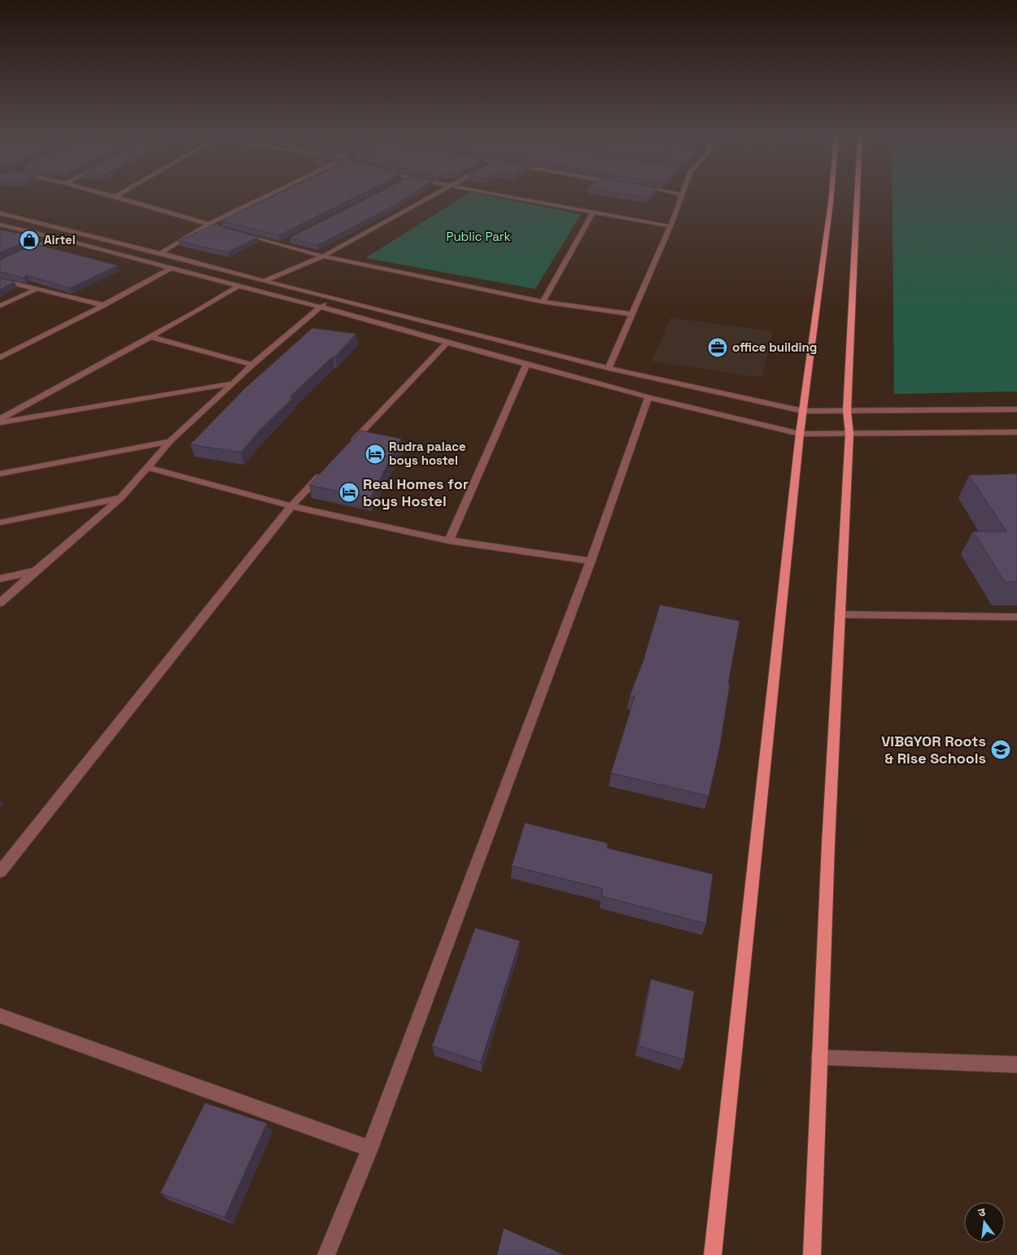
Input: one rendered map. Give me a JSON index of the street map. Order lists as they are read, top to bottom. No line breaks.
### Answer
{"parks":["Public Park"],"places":{"shop":["Airtel"],"office":["office building"],"hotel":["Rudra palace boys hostel","Real Homes for boys Hostel"],"school or university":["VIBGYOR Roots & Rise Schools"]},"north":"top"}
